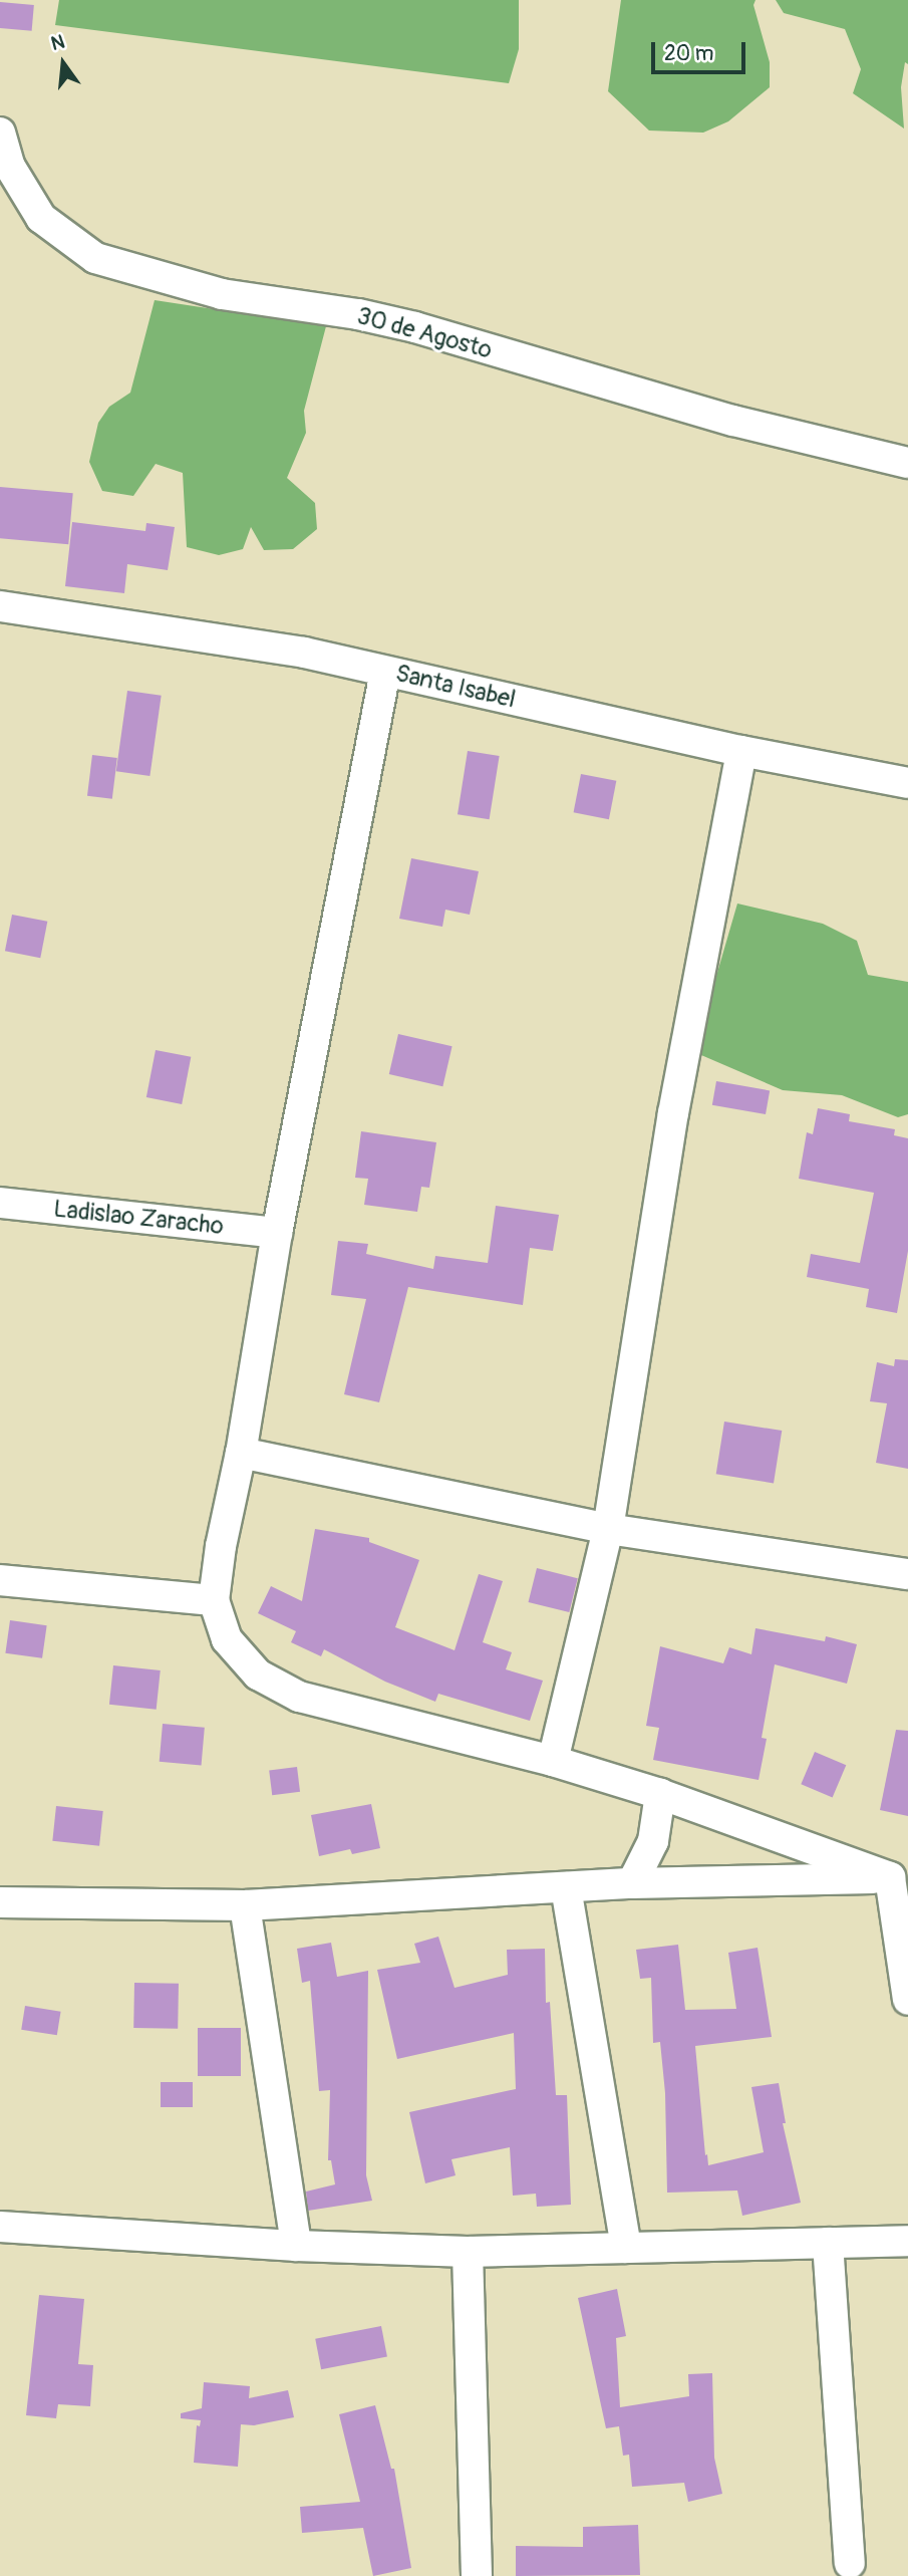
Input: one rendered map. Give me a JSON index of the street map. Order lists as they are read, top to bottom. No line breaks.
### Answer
{"streets":{"street":["30 de Agosto","Santa Isabel","Ladislao Zaracho"]},"scale_bar":"20 m","north":"top"}
